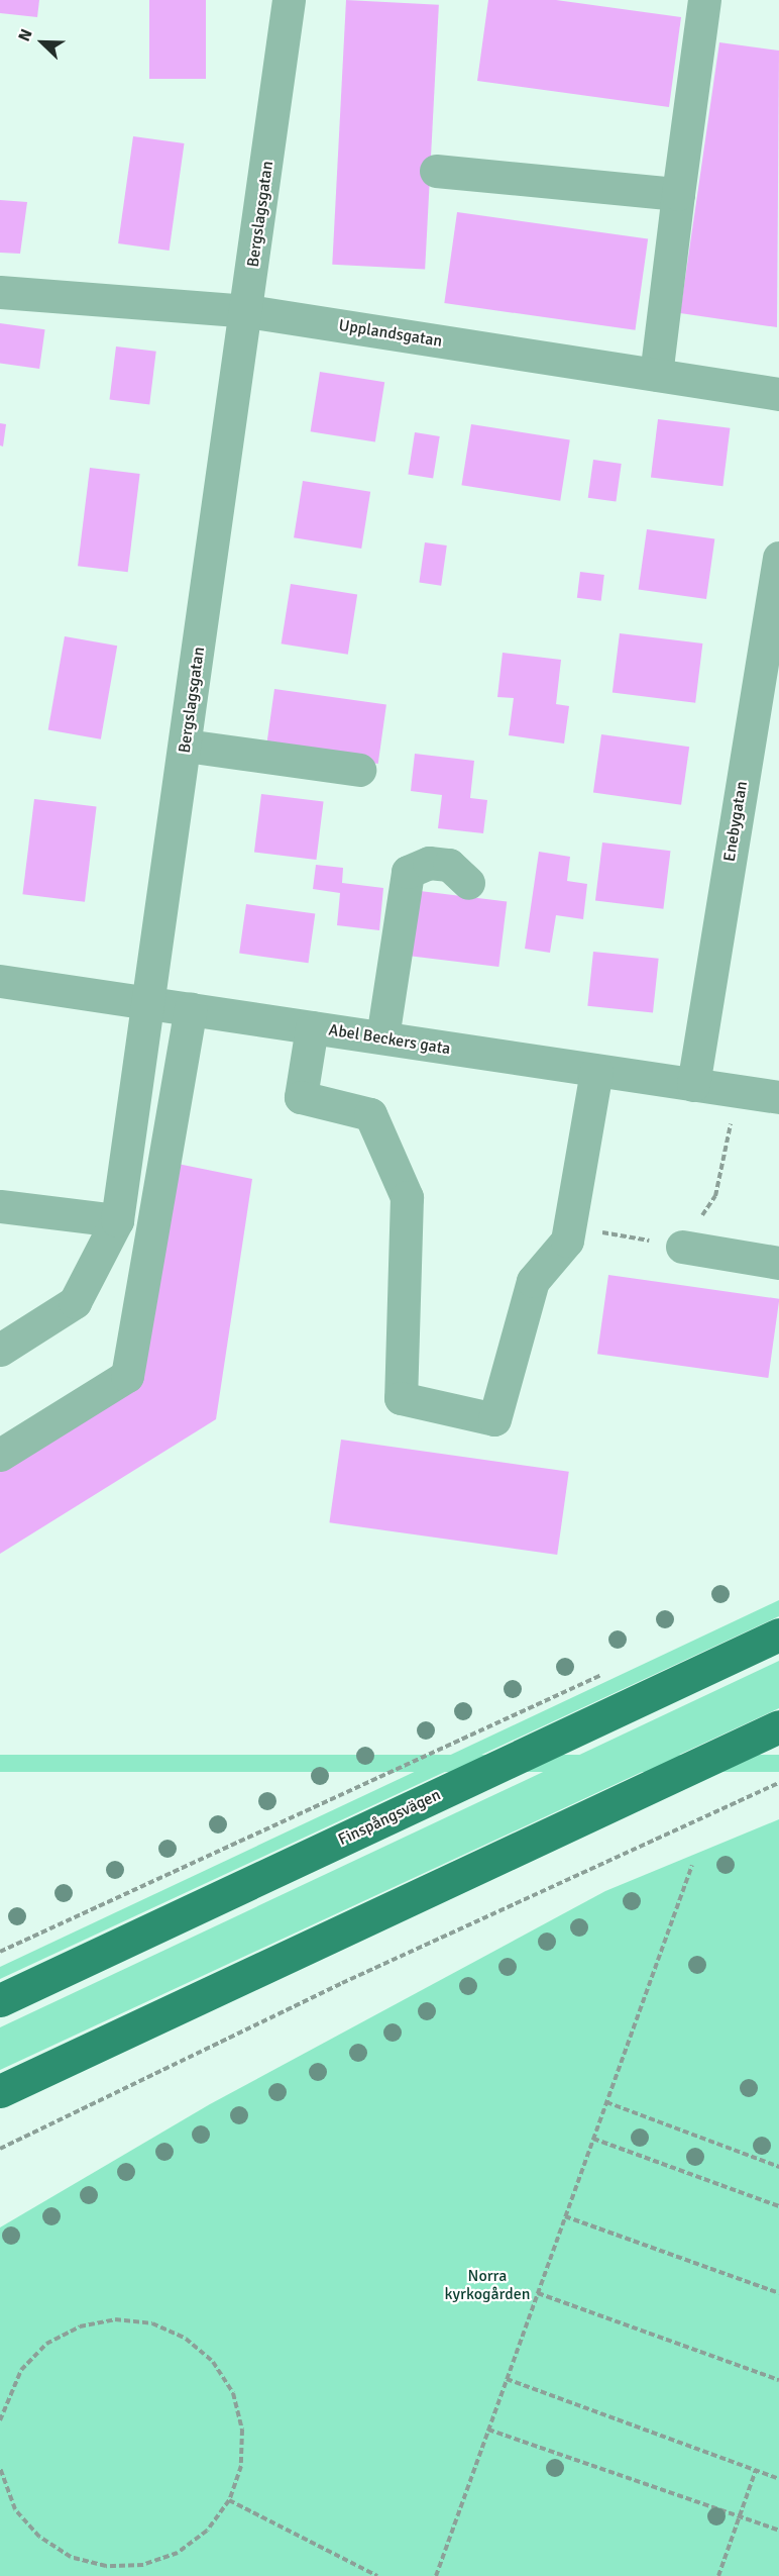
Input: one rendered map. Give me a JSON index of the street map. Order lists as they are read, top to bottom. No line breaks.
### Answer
{"streets":{"main road":["Finspångsvägen"],"street":["Bergslagsgatan","Upplandsgatan","Enebygatan","Abel Beckers gata"]},"crossings":[["Bergslagsgatan","Upplandsgatan"],["Bergslagsgatan","Abel Beckers gata"],["Enebygatan","Abel Beckers gata"]],"parks":["Norra kyrkogården"],"north":"top left"}
